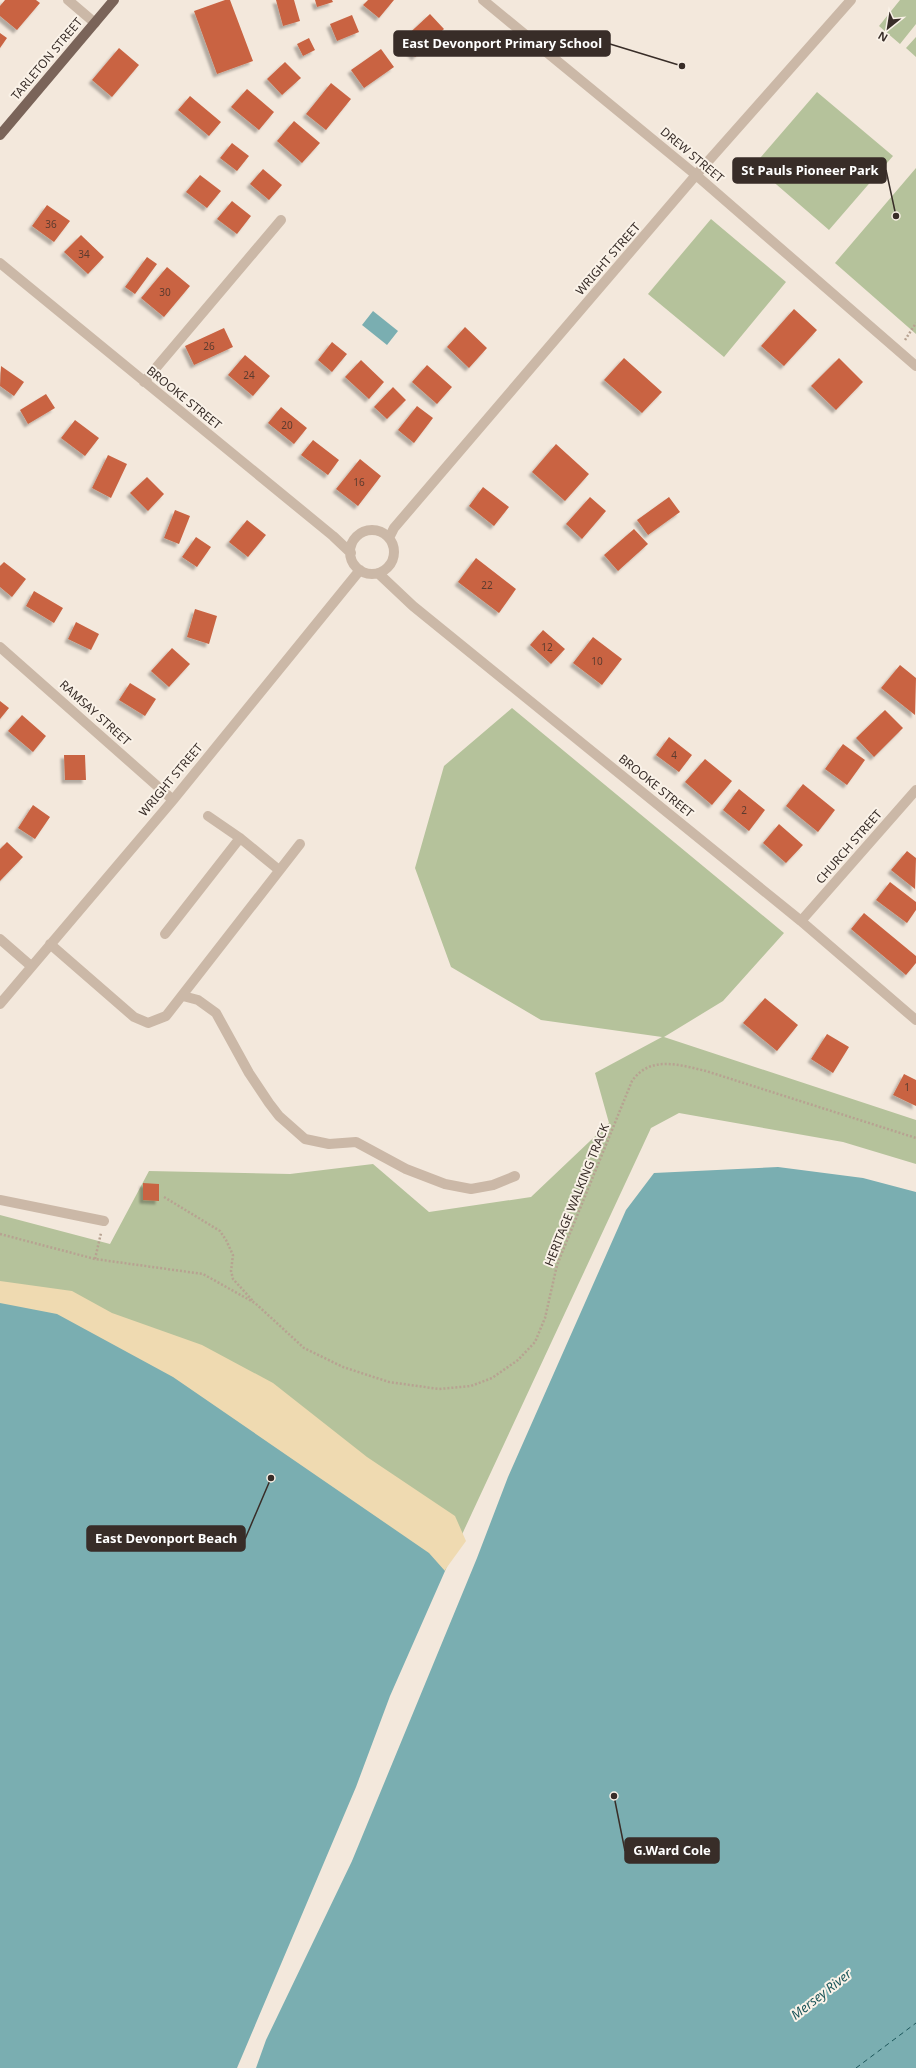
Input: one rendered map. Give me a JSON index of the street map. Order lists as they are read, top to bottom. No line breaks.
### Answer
{"streets":{"main road":["TARLETON STREET"],"street":["DREW STREET","WRIGHT STREET","BROOKE STREET","RAMSAY STREET","CHURCH STREET"],"path":["HERITAGE WALKING TRACK"]},"crossings":[["DREW STREET","WRIGHT STREET"],["WRIGHT STREET","BROOKE STREET"],["WRIGHT STREET","RAMSAY STREET"],["BROOKE STREET","CHURCH STREET"]],"water":["Mersey River"],"places":["East Devonport Primary School","St Pauls Pioneer Park","East Devonport Beach","G.Ward Cole"],"house_numbers":["36","34","30","26","24","20","16","22","12","10","4","2","1"],"north":"bottom left"}
